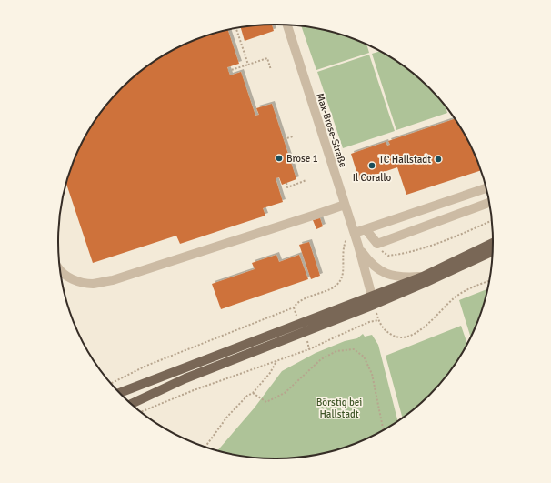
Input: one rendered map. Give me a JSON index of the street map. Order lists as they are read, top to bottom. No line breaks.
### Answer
{"streets":{"street":["Max-Brose-Straße"]},"parks":["Börstig bei Hallstadt"],"places":["Brose 1","TC Hallstadt","Il Corallo"]}
